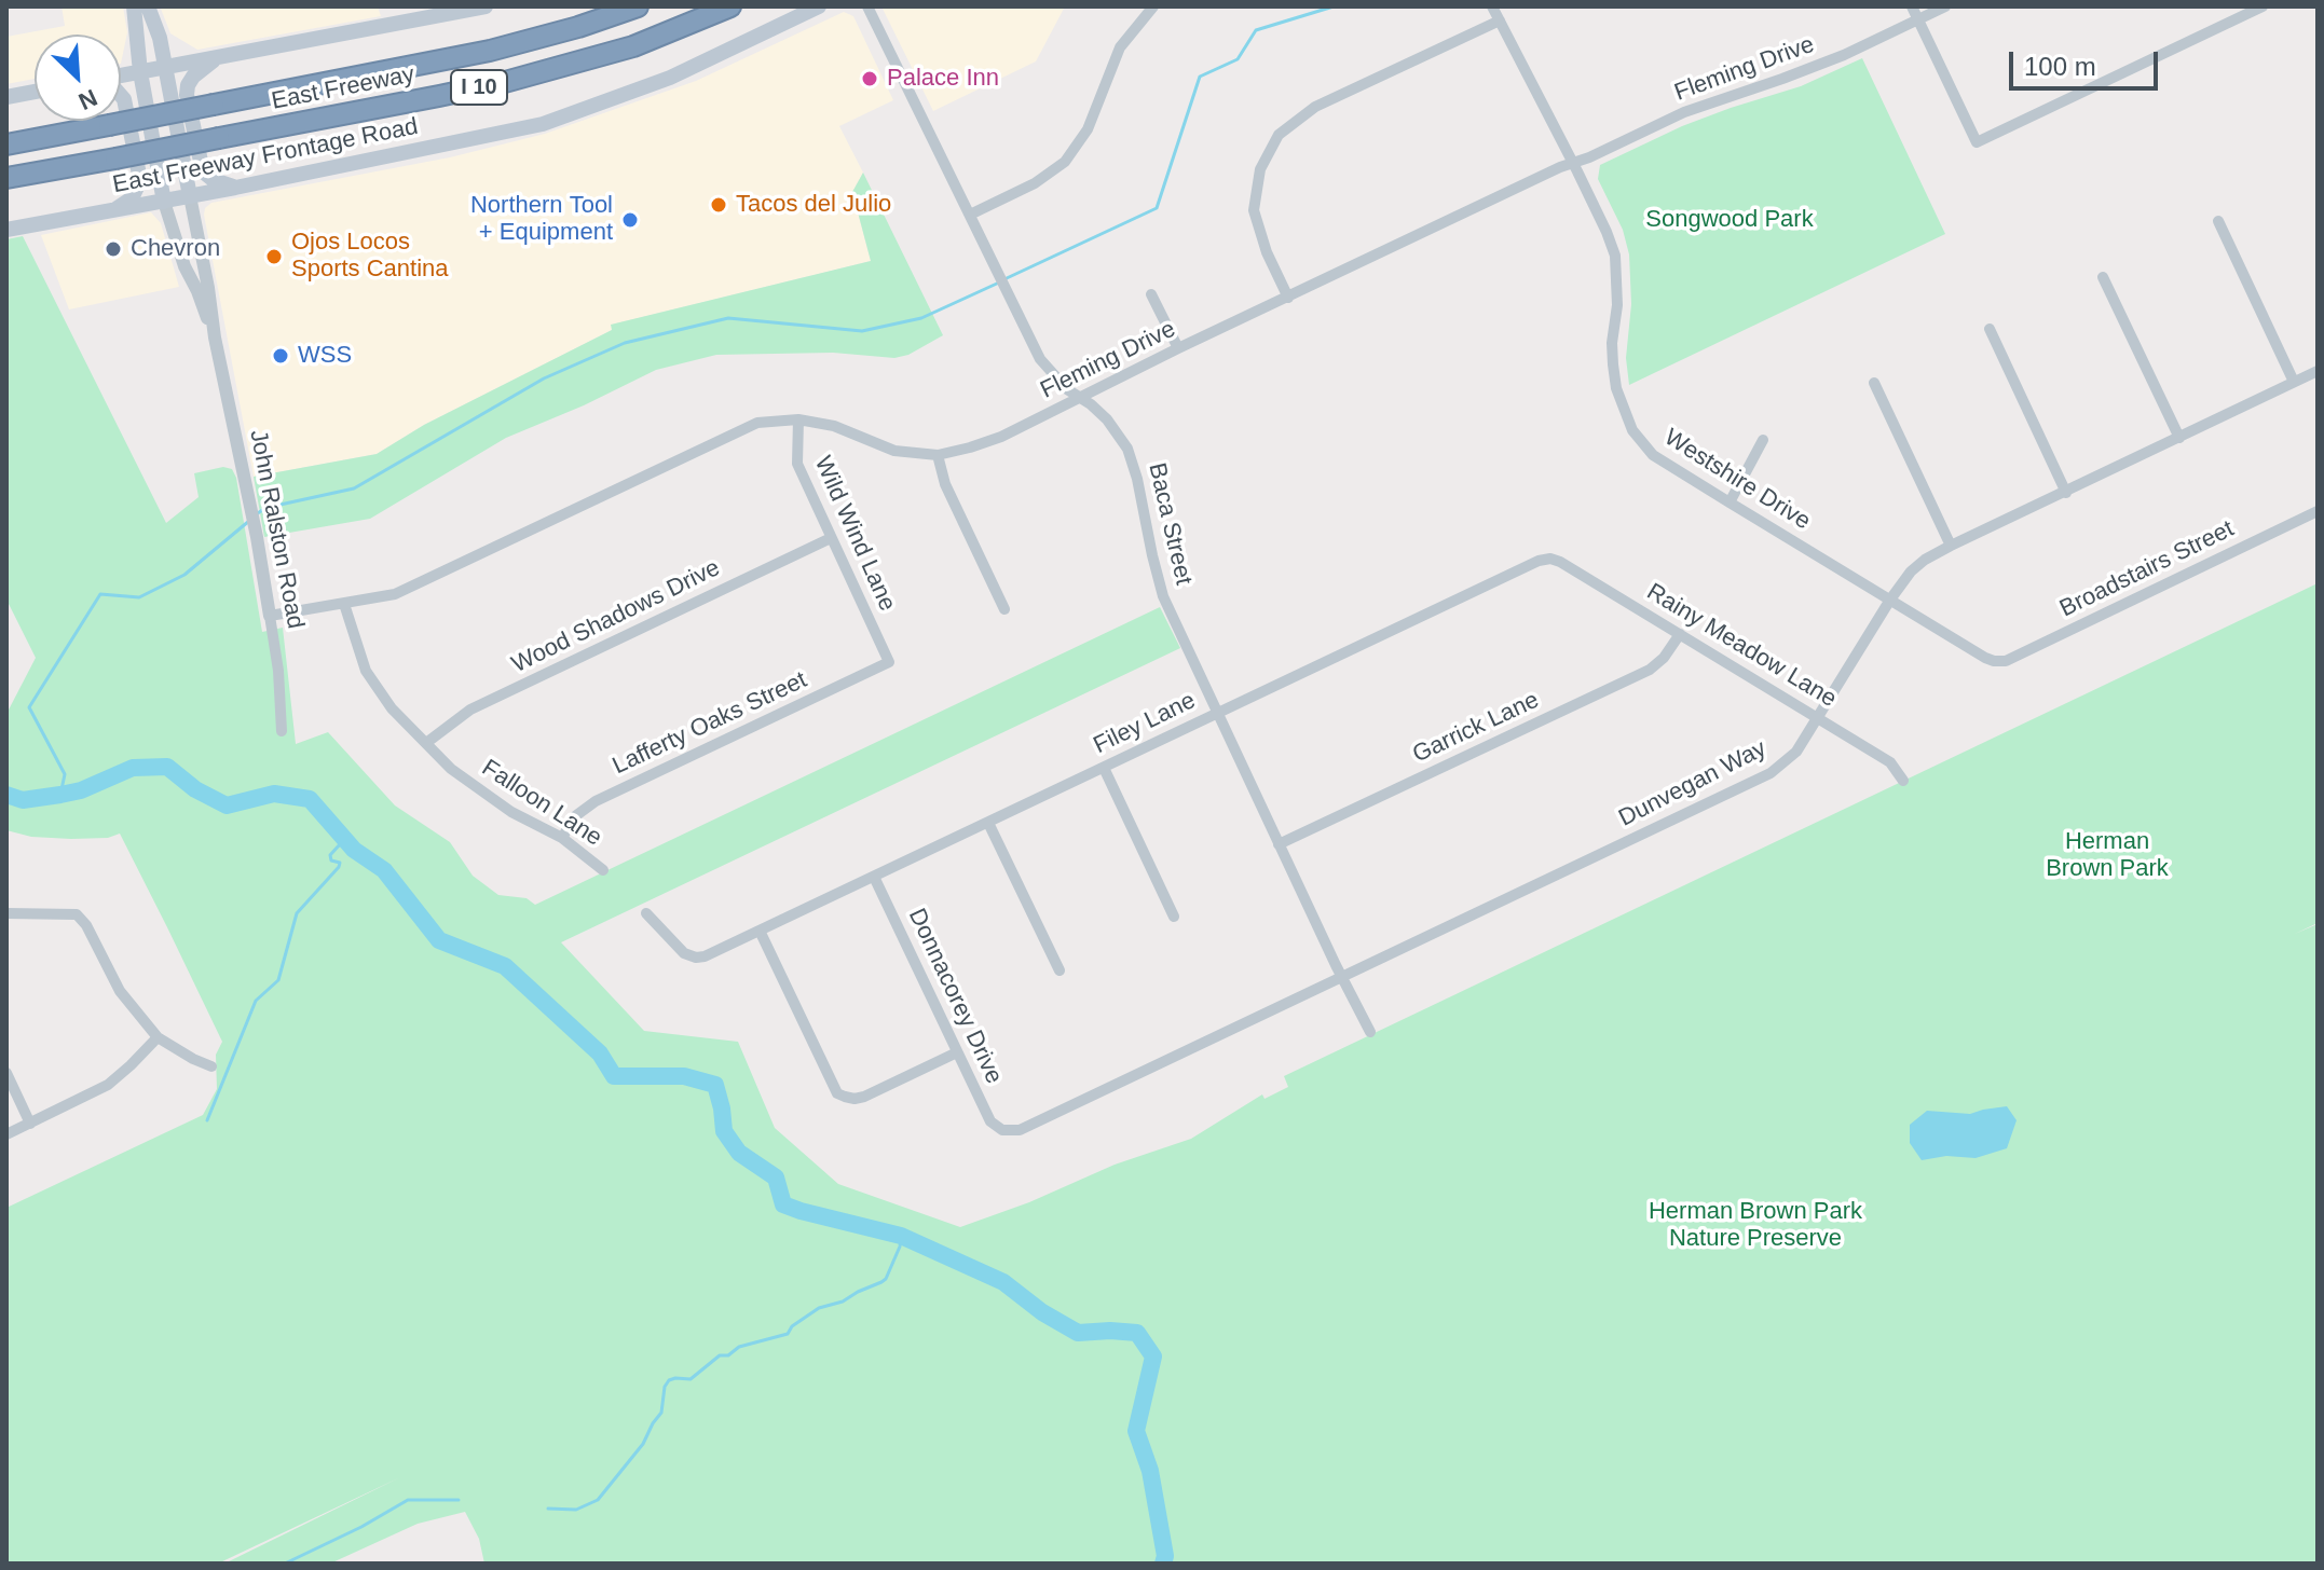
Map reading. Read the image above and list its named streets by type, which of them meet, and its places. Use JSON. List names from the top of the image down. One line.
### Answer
{"streets":{"highway":["I 10","East Freeway"],"main road":["East Freeway Frontage Road","John Ralston Road"],"street":["Fleming Drive","Westshire Drive","Baca Street","Wild Wind Lane","Broadstairs Street","Wood Shadows Drive","Rainy Meadow Lane","Lafferty Oaks Street","Filey Lane","Garrick Lane","Dunvegan Way","Falloon Lane","Donnacorey Drive"]},"crossings":[["Fleming Drive","Westshire Drive"],["Fleming Drive","Baca Street"],["Fleming Drive","John Ralston Road"],["Fleming Drive","Wild Wind Lane"],["Fleming Drive","Falloon Lane"],["East Freeway Frontage Road","John Ralston Road"],["Westshire Drive","Broadstairs Street"],["Westshire Drive","Dunvegan Way"],["Baca Street","Filey Lane"],["Baca Street","Garrick Lane"],["Baca Street","Dunvegan Way"],["Wild Wind Lane","Wood Shadows Drive"],["Wild Wind Lane","Lafferty Oaks Street"],["Wood Shadows Drive","Falloon Lane"],["Rainy Meadow Lane","Filey Lane"],["Rainy Meadow Lane","Garrick Lane"],["Rainy Meadow Lane","Dunvegan Way"],["Lafferty Oaks Street","Falloon Lane"],["Filey Lane","Donnacorey Drive"],["Dunvegan Way","Donnacorey Drive"]],"parks":["Songwood Park","Herman Brown Park","Herman Brown Park Nature Preserve"],"places":["Palace Inn","Tacos del Julio","Northern Tool + Equipment","Chevron","Ojos Locos Sports Cantina","WSS"],"scale_bar":"100 m","north":"bottom right"}
